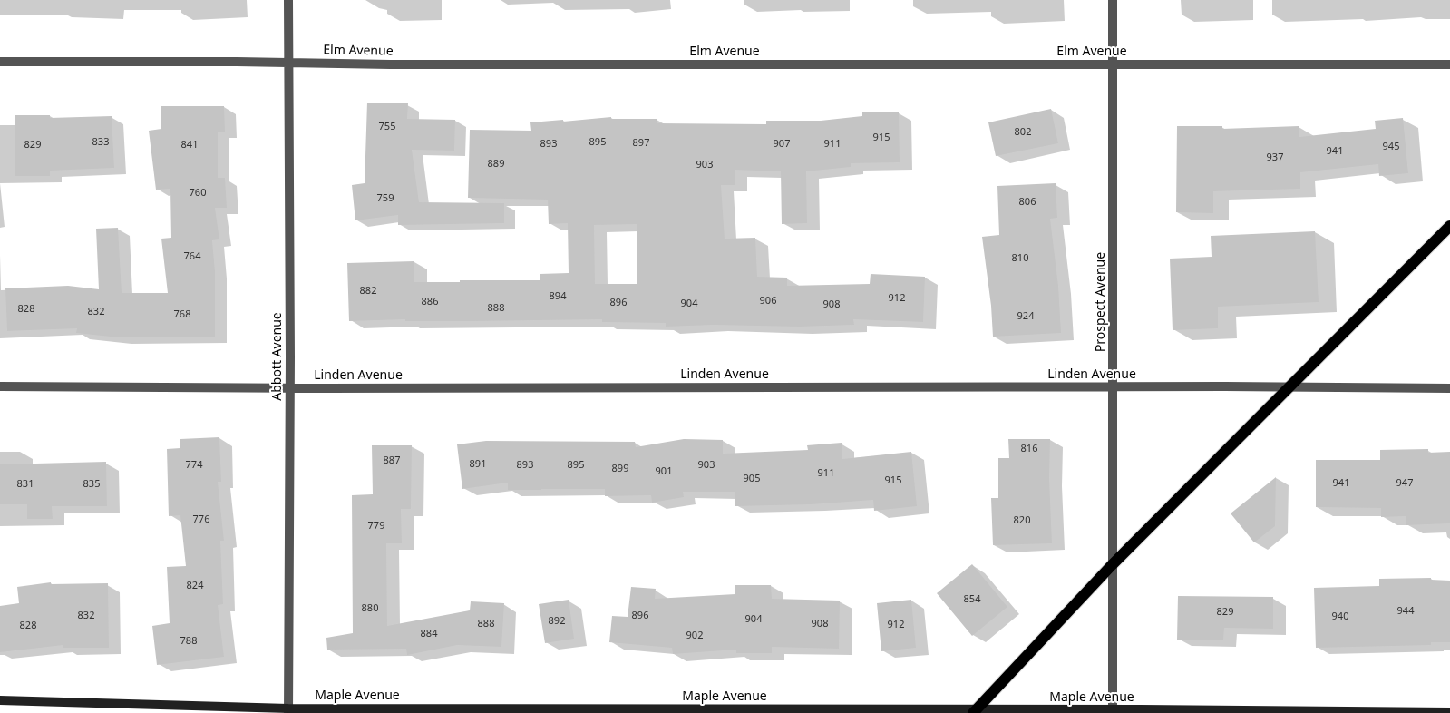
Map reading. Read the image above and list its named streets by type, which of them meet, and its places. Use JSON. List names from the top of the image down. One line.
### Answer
{"streets":{"street":["Elm Avenue","Prospect Avenue","Abbott Avenue","Linden Avenue","Maple Avenue"]},"crossings":[["Elm Avenue","Prospect Avenue"],["Elm Avenue","Abbott Avenue"],["Prospect Avenue","Linden Avenue"],["Prospect Avenue","Maple Avenue"],["Abbott Avenue","Linden Avenue"],["Abbott Avenue","Maple Avenue"]],"house_numbers":["755","802","915","833","895","897","893","907","911","829","841","945","941","937","889","903","760","759","806","764","810","882","894","912","906","886","896","904","908","888","828","832","768","924","816","887","891","774","893","895","903","899","901","911","905","915","941","947","831","835","776","820","779","824","854","880","944","829","832","896","940","904","892","888","908","912","828","884","902","788"]}
